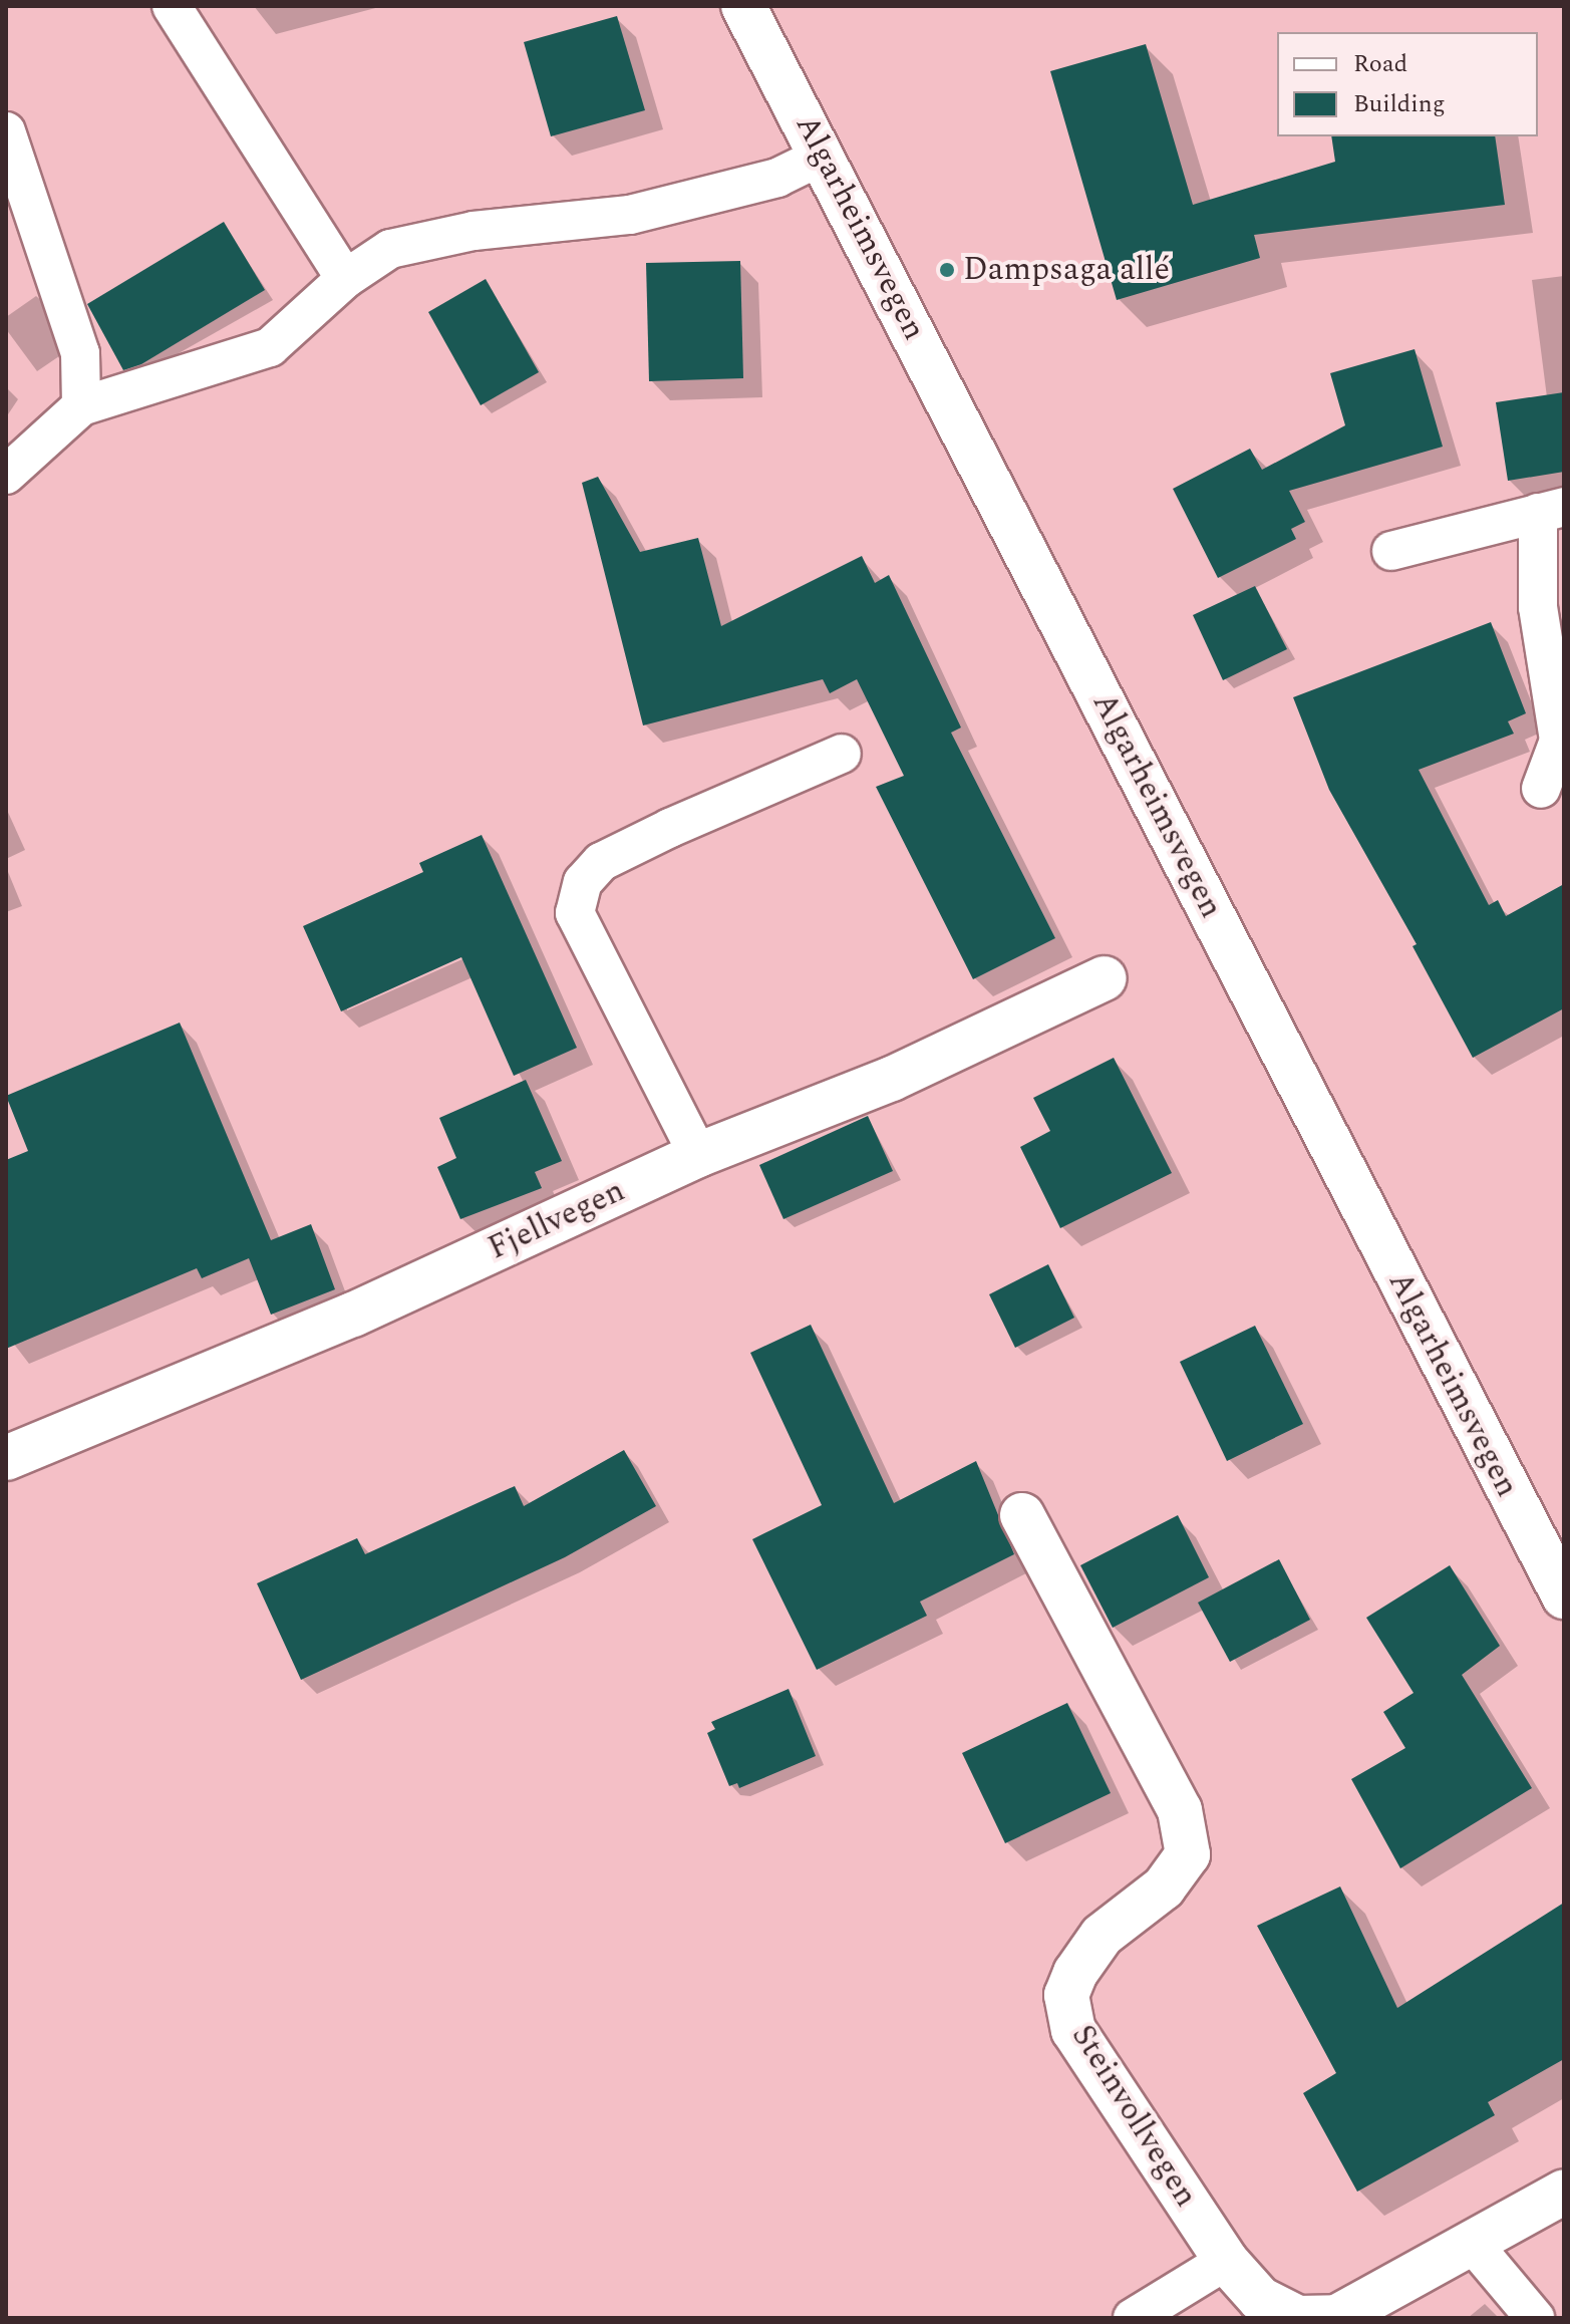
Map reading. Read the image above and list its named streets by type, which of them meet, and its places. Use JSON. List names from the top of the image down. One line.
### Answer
{"streets":{"street":["Algarheimsvegen","Fjellvegen","Steinvollvegen"]},"places":["Dampsaga allé"],"legend":["Road","Building"]}
